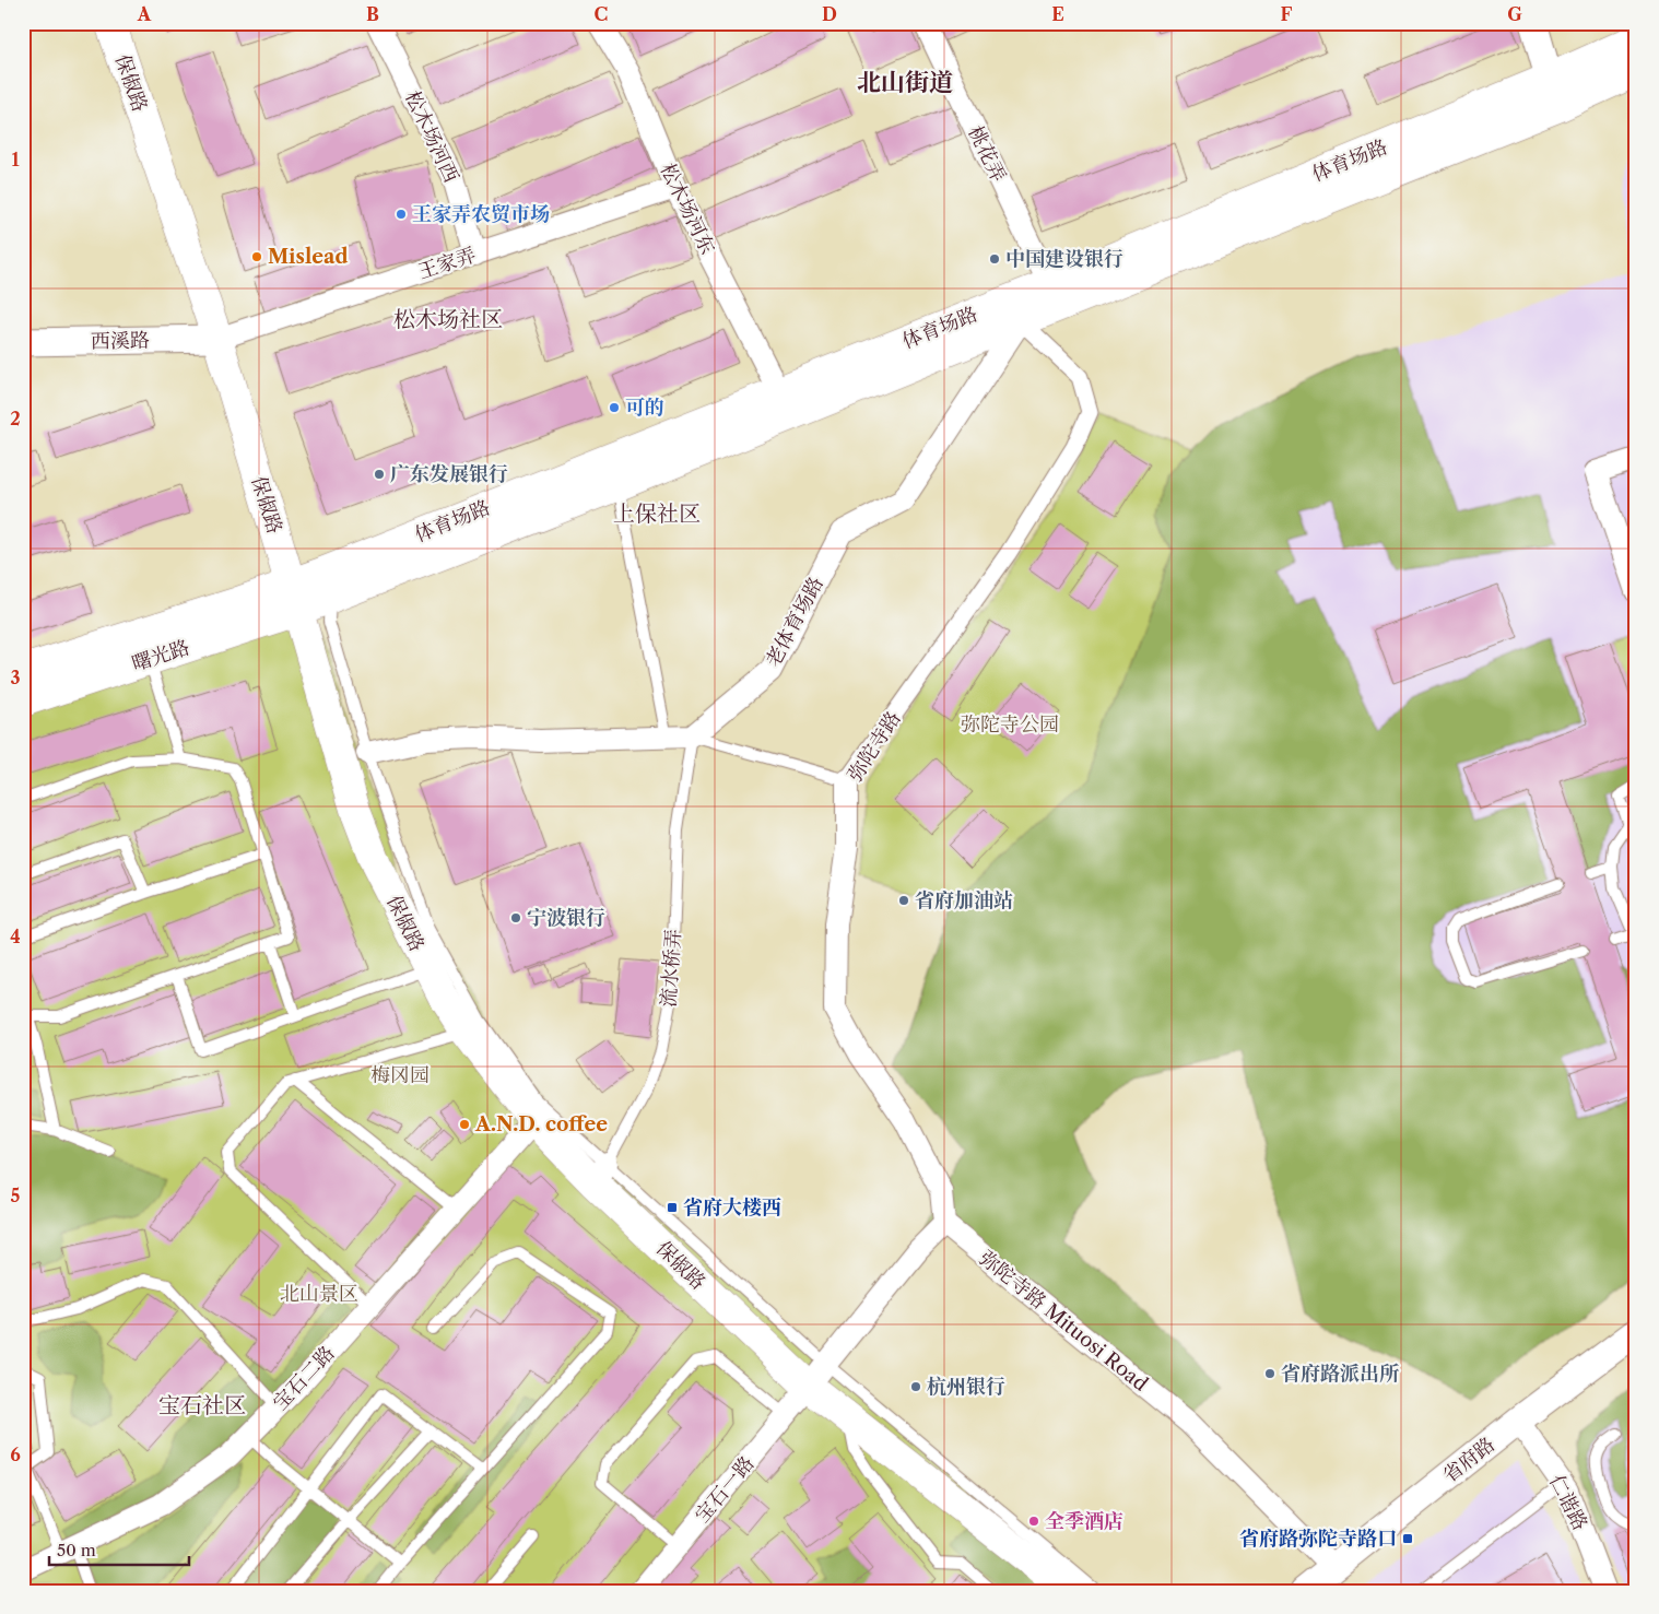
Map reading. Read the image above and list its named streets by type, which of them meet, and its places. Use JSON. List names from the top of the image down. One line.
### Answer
{"streets":{"main road":["保俶路","体育场路","曙光路"],"street":["松木场河西","桃花弄","松木场河东","王家弄","西溪路","老体育场路","弥陀寺路","弥陀寺路 Mituosi Road","宝石二路","省府路","宝石一路","仁谐路"],"lane":["流水桥弄"]},"crossings":[["保俶路","体育场路"],["保俶路","王家弄"],["保俶路","西溪路"],["保俶路","曙光路"],["保俶路","流水桥弄"],["保俶路","宝石二路"],["保俶路","宝石一路"],["松木场河西","王家弄"],["桃花弄","体育场路"],["体育场路","松木场河东"],["体育场路","老体育场路"],["体育场路","曙光路"],["体育场路","弥陀寺路"],["松木场河东","王家弄"],["王家弄","西溪路"],["老体育场路","弥陀寺路"],["老体育场路","流水桥弄"],["弥陀寺路","弥陀寺路 Mituosi Road"],["弥陀寺路 Mituosi Road","省府路"],["省府路","仁谐路"]],"districts":["北山街道","松木场社区","上保社区","宝石社区"],"parks":["弥陀寺公园","梅冈园","北山景区"],"places":{"other":["王家弄农贸市场","Mislead","中国建设银行","可的","广东发展银行","省府加油站","宁波银行","A.N.D. coffee","省府路派出所","杭州银行","全季酒店"],"transit":["省府大楼西","省府路弥陀寺路口"]},"scale_bar":"50 m","grid":{"columns":["A","B","C","D","E","F","G"],"rows":["1","2","3","4","5","6"]}}
